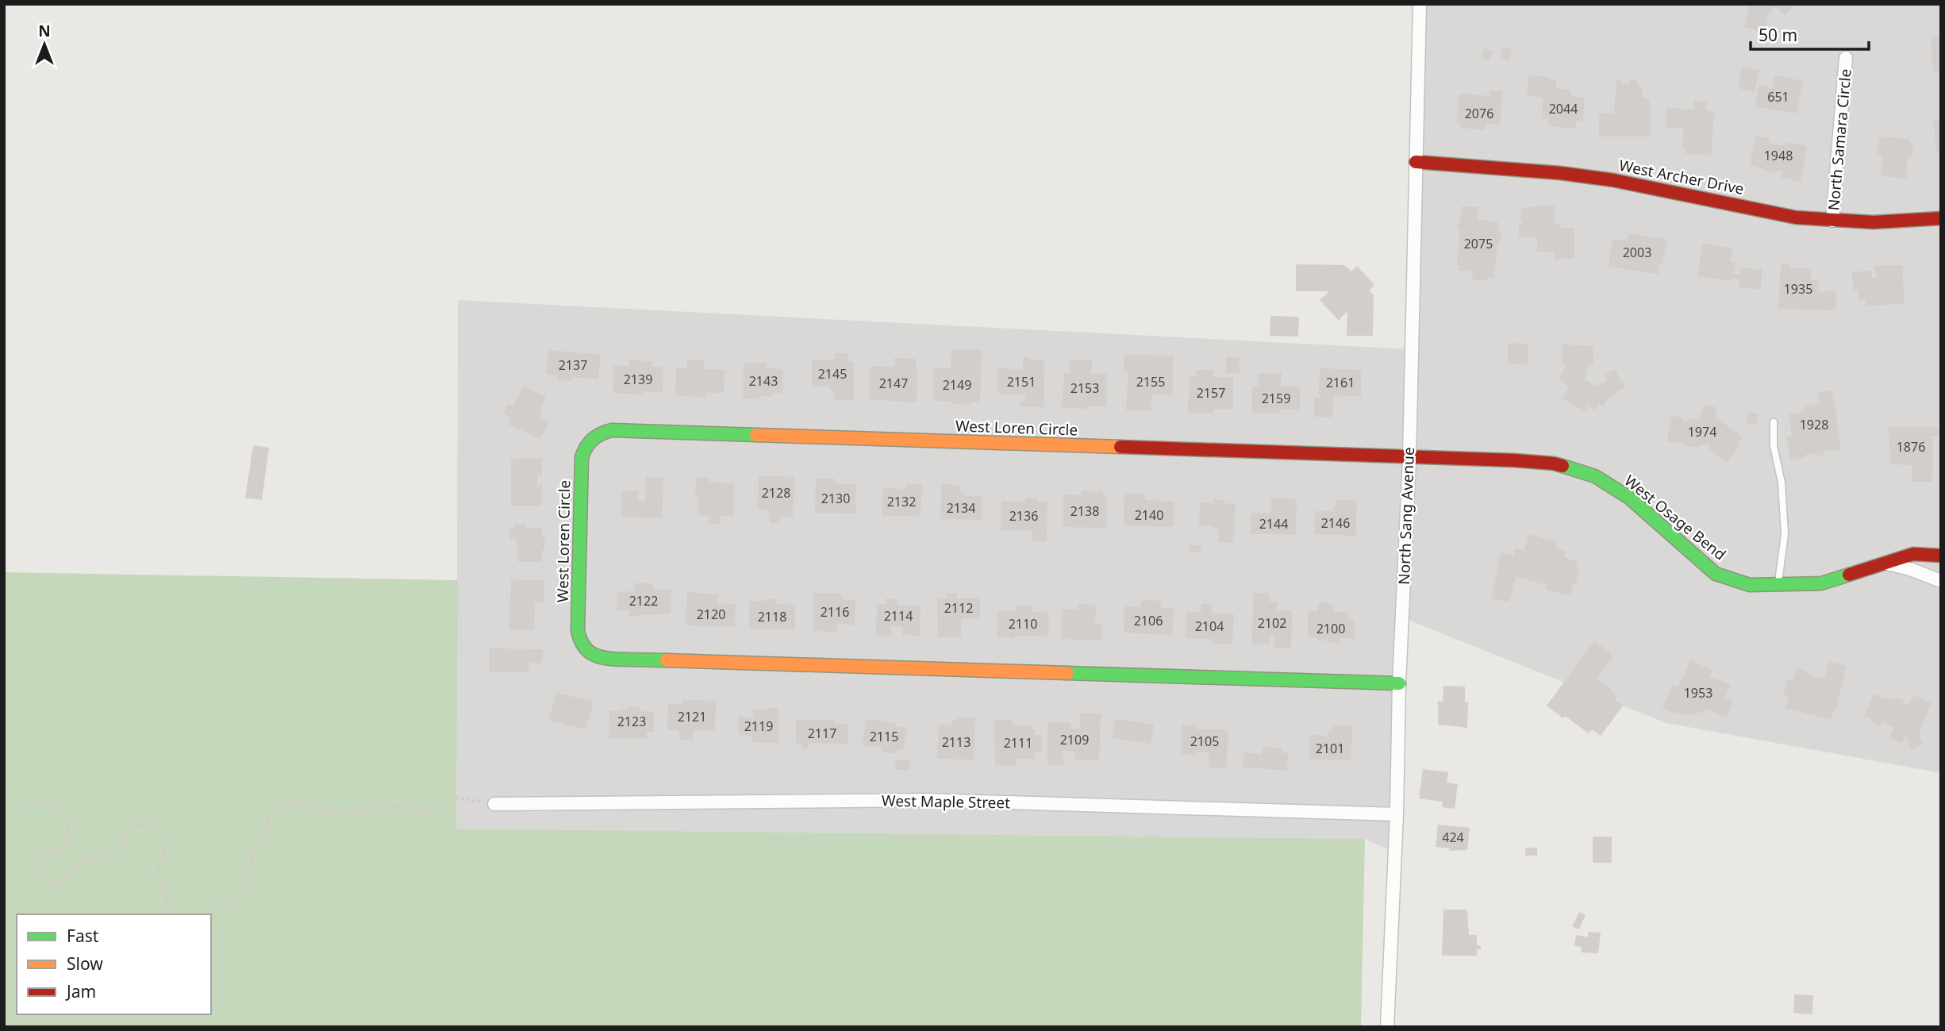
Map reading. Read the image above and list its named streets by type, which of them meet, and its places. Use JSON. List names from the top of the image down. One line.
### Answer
{"streets":{"street":["North Samara Circle","West Archer Drive","West Loren Circle","North Sang Avenue","West Osage Bend","West Maple Street"]},"crossings":[["North Samara Circle","West Archer Drive"],["West Archer Drive","North Sang Avenue"],["West Loren Circle","North Sang Avenue"],["West Loren Circle","West Osage Bend"],["North Sang Avenue","West Osage Bend"],["North Sang Avenue","West Maple Street"]],"house_numbers":["651","2044","2076","1948","2075","2003","1935","2137","2145","2139","2143","2151","2155","2161","2147","2149","2153","2157","2159","1928","1974","1876","2128","2130","2132","2134","2138","2140","2136","2146","2144","2122","2112","2116","2120","2114","2118","2106","2102","2110","2104","2100","1953","2121","2123","2119","2117","2115","2109","2105","2113","2111","2101","424"],"legend":["Fast","Slow","Jam"],"scale_bar":"50 m","north":"top"}
